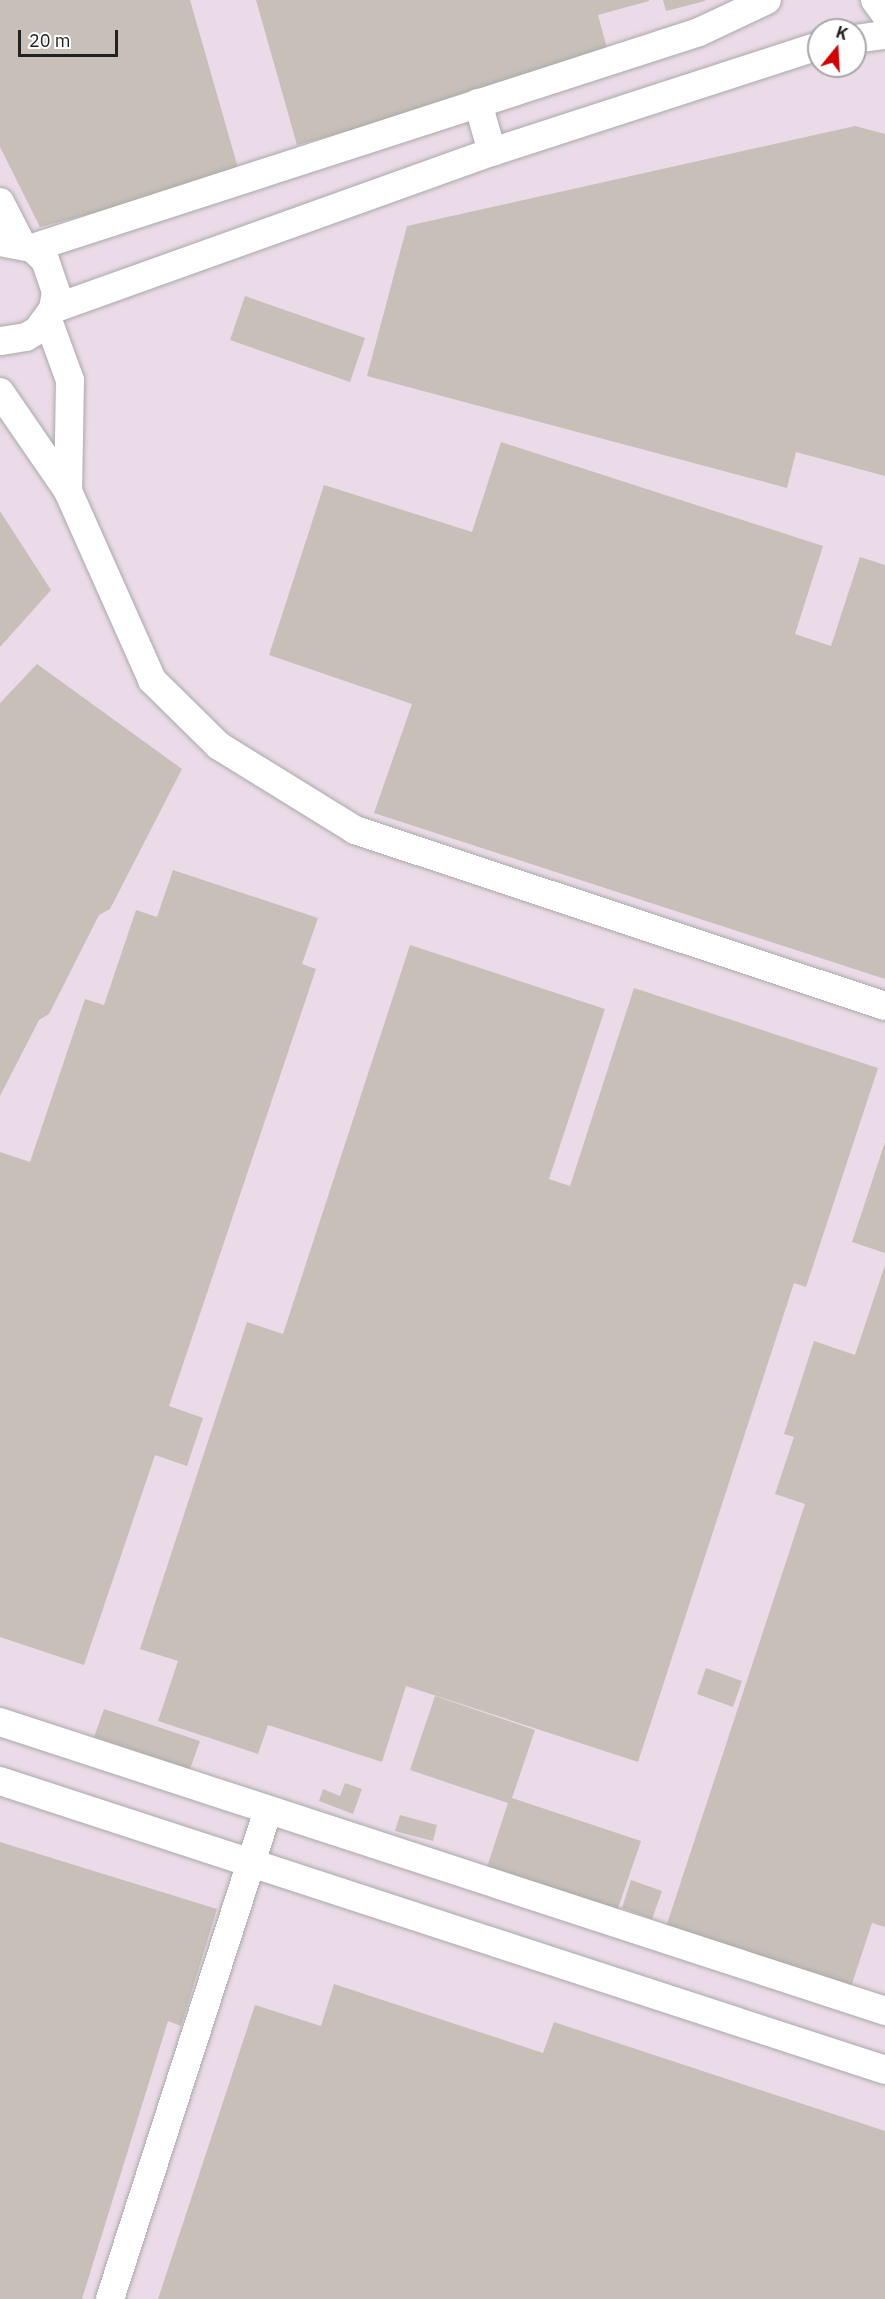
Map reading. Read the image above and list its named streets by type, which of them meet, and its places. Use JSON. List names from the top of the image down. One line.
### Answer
{"scale_bar":"20 m","north":"top"}
